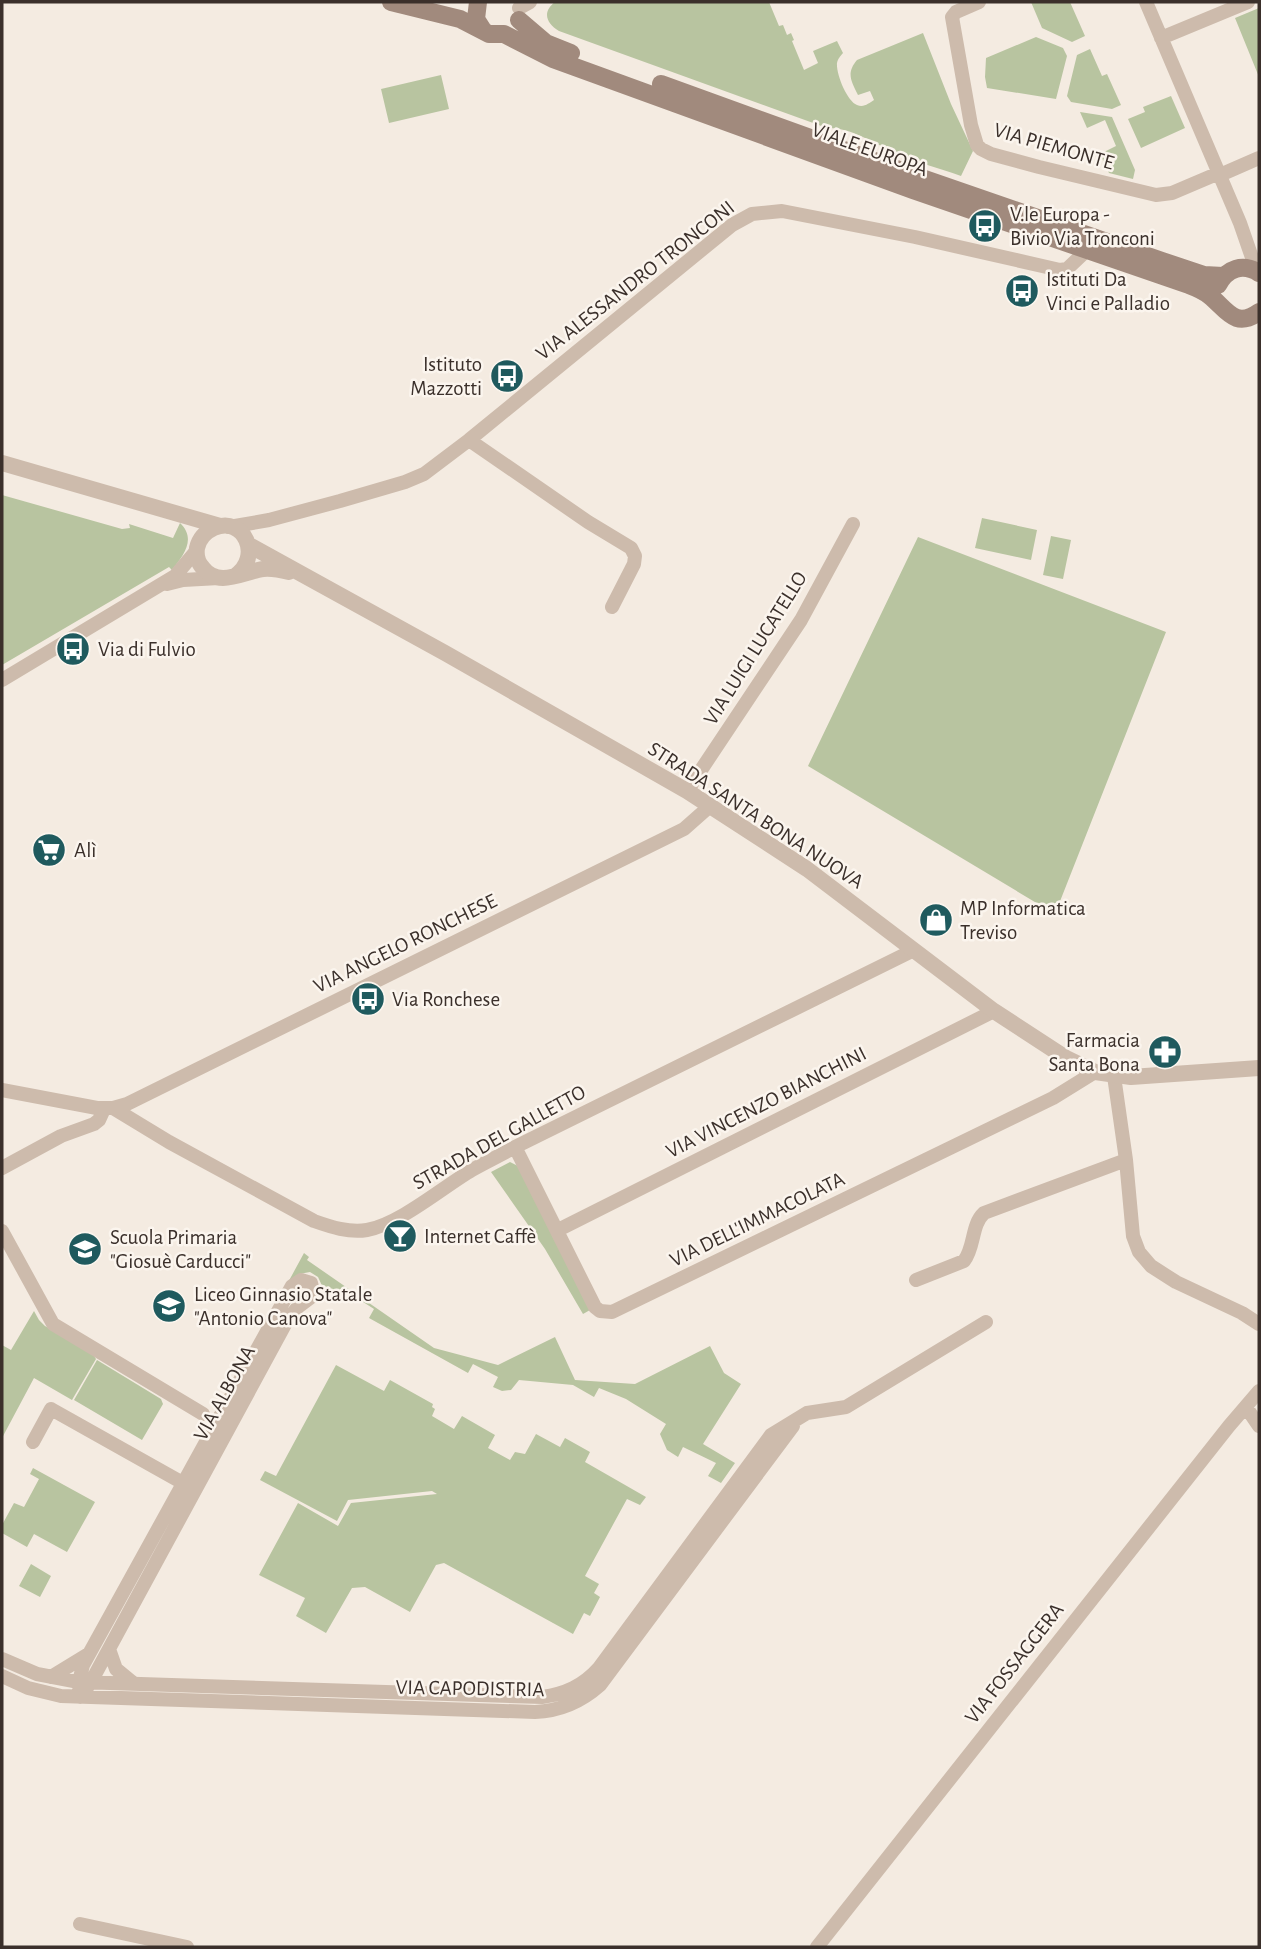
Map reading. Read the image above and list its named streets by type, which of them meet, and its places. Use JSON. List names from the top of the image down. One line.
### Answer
{"streets":{"main road":["VIALE EUROPA"],"street":["VIA PIEMONTE","VIA ALESSANDRO TRONCONI","VIA LUIGI LUCATELLO","STRADA SANTA BONA NUOVA","VIA ANGELO RONCHESE","VIA VINCENZO BIANCHINI","STRADA DEL GALLETTO","VIA DELL'IMMACOLATA","VIA ALBONA","VIA FOSSAGGERA","VIA CAPODISTRIA"]},"crossings":[["VIALE EUROPA","VIA ALESSANDRO TRONCONI"],["VIA LUIGI LUCATELLO","STRADA SANTA BONA NUOVA"],["STRADA SANTA BONA NUOVA","VIA ANGELO RONCHESE"],["STRADA SANTA BONA NUOVA","VIA VINCENZO BIANCHINI"],["STRADA SANTA BONA NUOVA","STRADA DEL GALLETTO"],["STRADA SANTA BONA NUOVA","VIA DELL'IMMACOLATA"],["VIA ANGELO RONCHESE","STRADA DEL GALLETTO"],["VIA VINCENZO BIANCHINI","VIA DELL'IMMACOLATA"],["STRADA DEL GALLETTO","VIA DELL'IMMACOLATA"],["VIA ALBONA","VIA CAPODISTRIA"]],"places":{"bus stop":["V.le Europa - Bivio Via Tronconi","Istituti Da Vinci e Palladio","Istituto Mazzotti","Via di Fulvio","Via Ronchese"],"supermarket":["Alì"],"shop":["MP Informatica Treviso"],"pharmacy":["Farmacia Santa Bona"],"bar":["Internet Caffè"],"school or university":["Scuola Primaria \"Giosuè Carducci\"","Liceo Ginnasio Statale \"Antonio Canova\""]}}
